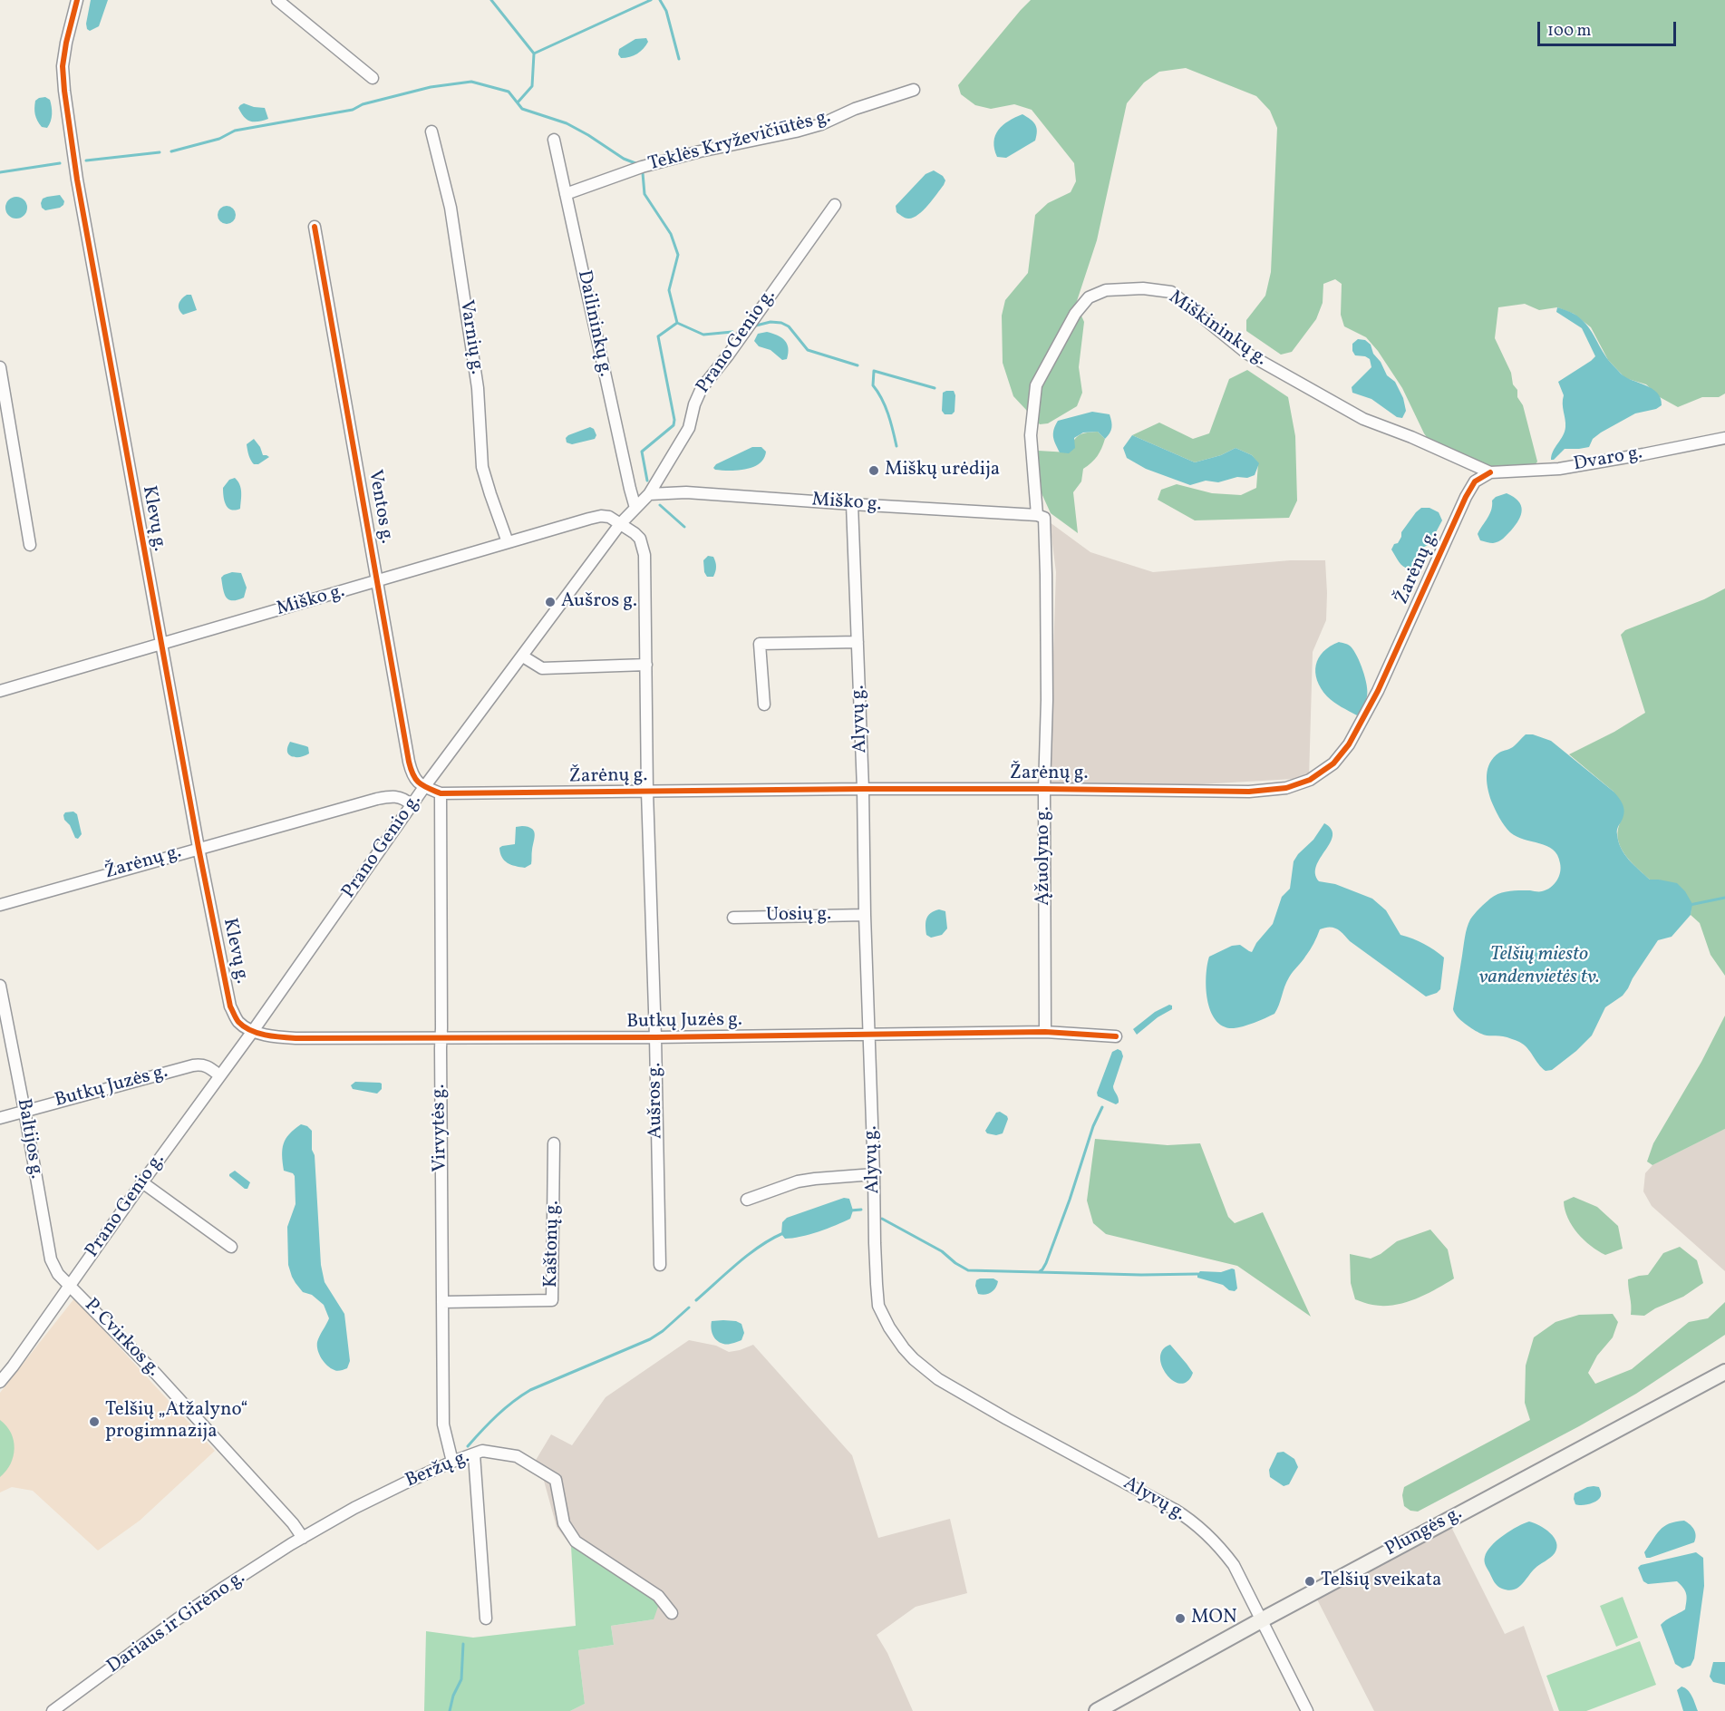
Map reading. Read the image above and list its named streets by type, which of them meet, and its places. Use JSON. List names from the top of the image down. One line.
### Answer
{"streets":{"main road":["Plungės g."],"street":["Teklės Kryževičiūtės g.","Dailininkų g.","Miškininkų g.","Varnių g.","Prano Genio g.","Dvaro g.","Miško g.","Ventos g.","Klevų g.","Žarėnų g.","Alyvų g.","Ąžuolyno g.","Uosių g.","Butkų Juzės g.","Aušros g.","Virvytės g.","Baltijos g.","Kaštonų g.","P. Cvirkos g.","Beržų g.","Dariaus ir Girėno g."]},"crossings":[["Teklės Kryževičiūtės g.","Dailininkų g."],["Dailininkų g.","Prano Genio g."],["Miškininkų g.","Dvaro g."],["Miškininkų g.","Miško g."],["Miškininkų g.","Žarėnų g."],["Miškininkų g.","Ąžuolyno g."],["Varnių g.","Miško g."],["Prano Genio g.","Miško g."],["Prano Genio g.","Ventos g."],["Prano Genio g.","Klevų g."],["Prano Genio g.","Žarėnų g."],["Prano Genio g.","Butkų Juzės g."],["Prano Genio g.","Aušros g."],["Prano Genio g.","Baltijos g."],["Prano Genio g.","P. Cvirkos g."],["Dvaro g.","Žarėnų g."],["Miško g.","Ventos g."],["Miško g.","Klevų g."],["Miško g.","Alyvų g."],["Miško g.","Ąžuolyno g."],["Miško g.","Aušros g."],["Ventos g.","Žarėnų g."],["Klevų g.","Žarėnų g."],["Klevų g.","Butkų Juzės g."],["Žarėnų g.","Alyvų g."],["Žarėnų g.","Ąžuolyno g."],["Žarėnų g.","Aušros g."],["Žarėnų g.","Virvytės g."],["Alyvų g.","Uosių g."],["Alyvų g.","Butkų Juzės g."],["Alyvų g.","Plungės g."],["Ąžuolyno g.","Butkų Juzės g."],["Butkų Juzės g.","Aušros g."],["Butkų Juzės g.","Virvytės g."],["Butkų Juzės g.","Baltijos g."],["Virvytės g.","Kaštonų g."],["Virvytės g.","Beržų g."],["Baltijos g.","P. Cvirkos g."],["P. Cvirkos g.","Beržų g."],["P. Cvirkos g.","Dariaus ir Girėno g."],["Beržų g.","Dariaus ir Girėno g."]],"water":["Telšių miesto vandenvietės tv."],"places":["Miškų urėdija","Aušros g.","Telšių „Atžalyno“ progimnazija","Telšių sveikata","MON"],"scale_bar":"100 m"}
